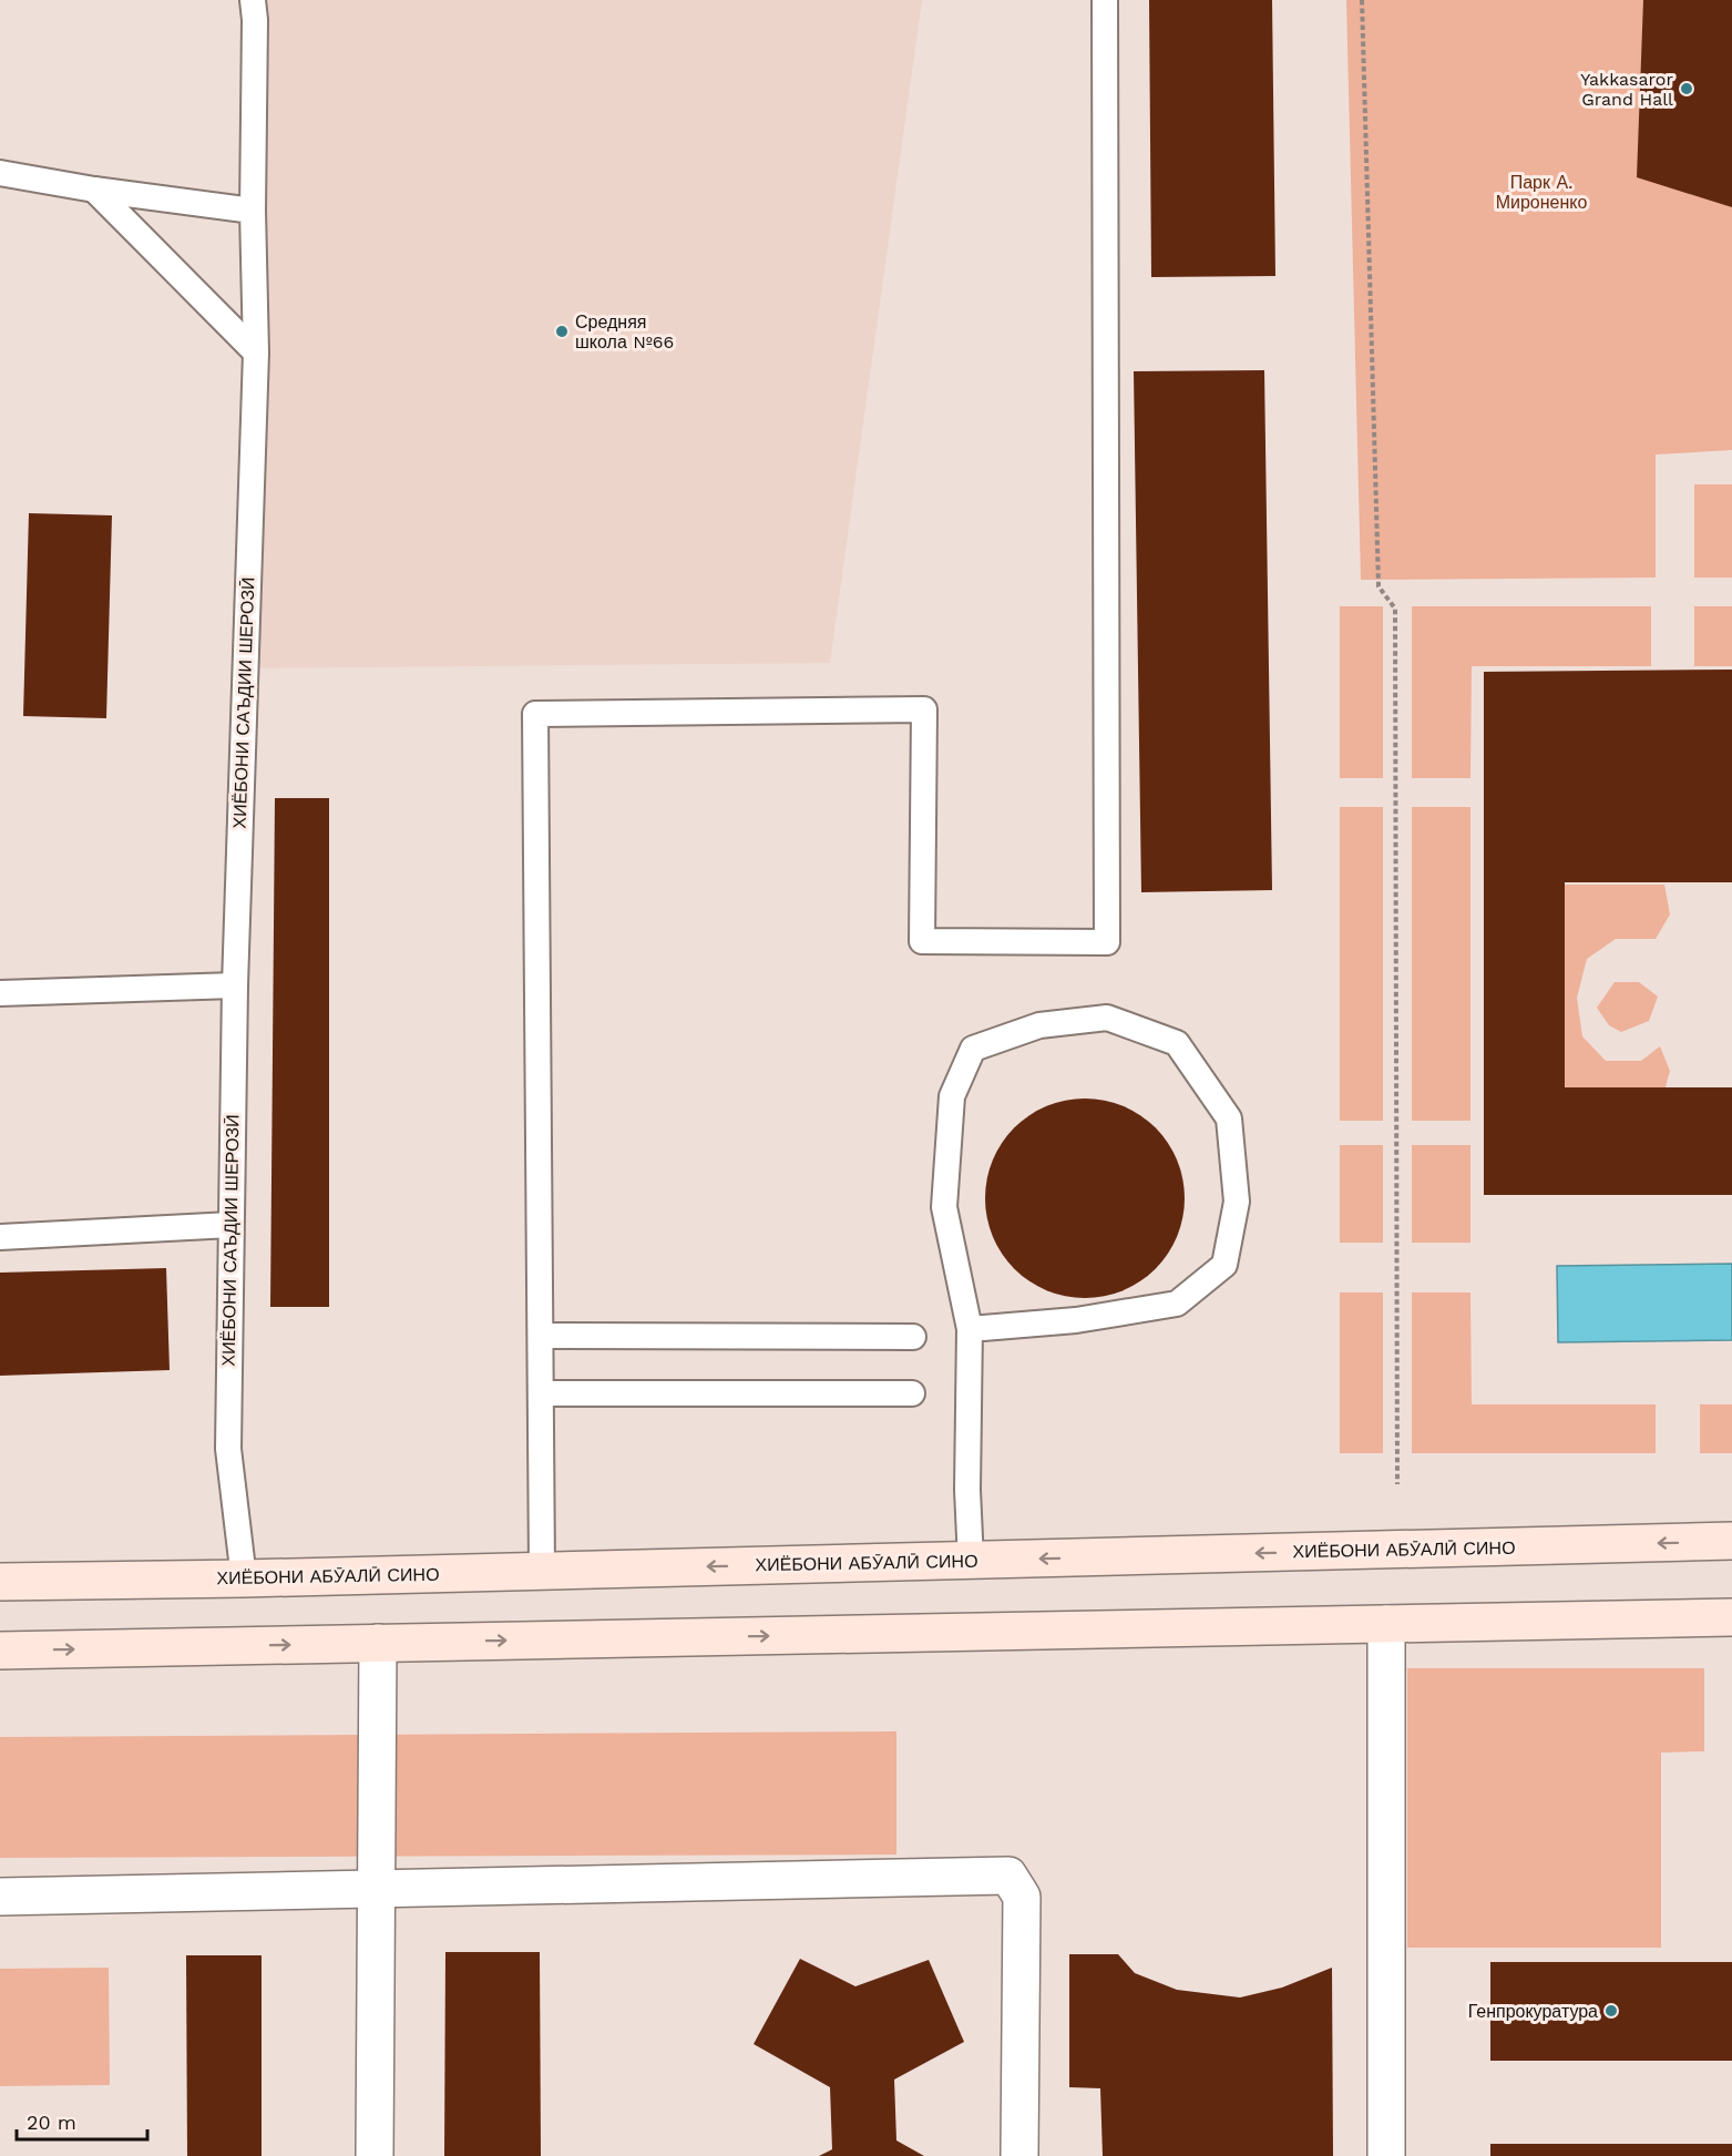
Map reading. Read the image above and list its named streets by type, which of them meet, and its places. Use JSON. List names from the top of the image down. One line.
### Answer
{"streets":{"main road":["ХИЁБОНИ АБӮАЛӢ СИНО"],"lane":["ХИЁБОНИ САЪДИИ ШЕРОЗӢ"]},"crossings":[["ХИЁБОНИ САЪДИИ ШЕРОЗӢ","ХИЁБОНИ АБӮАЛӢ СИНО"]],"parks":["Парк А. Мироненко"],"places":["Yakkasaror Grand Hall","Средняя школа №66","Генпрокуратура"],"scale_bar":"20 m"}
